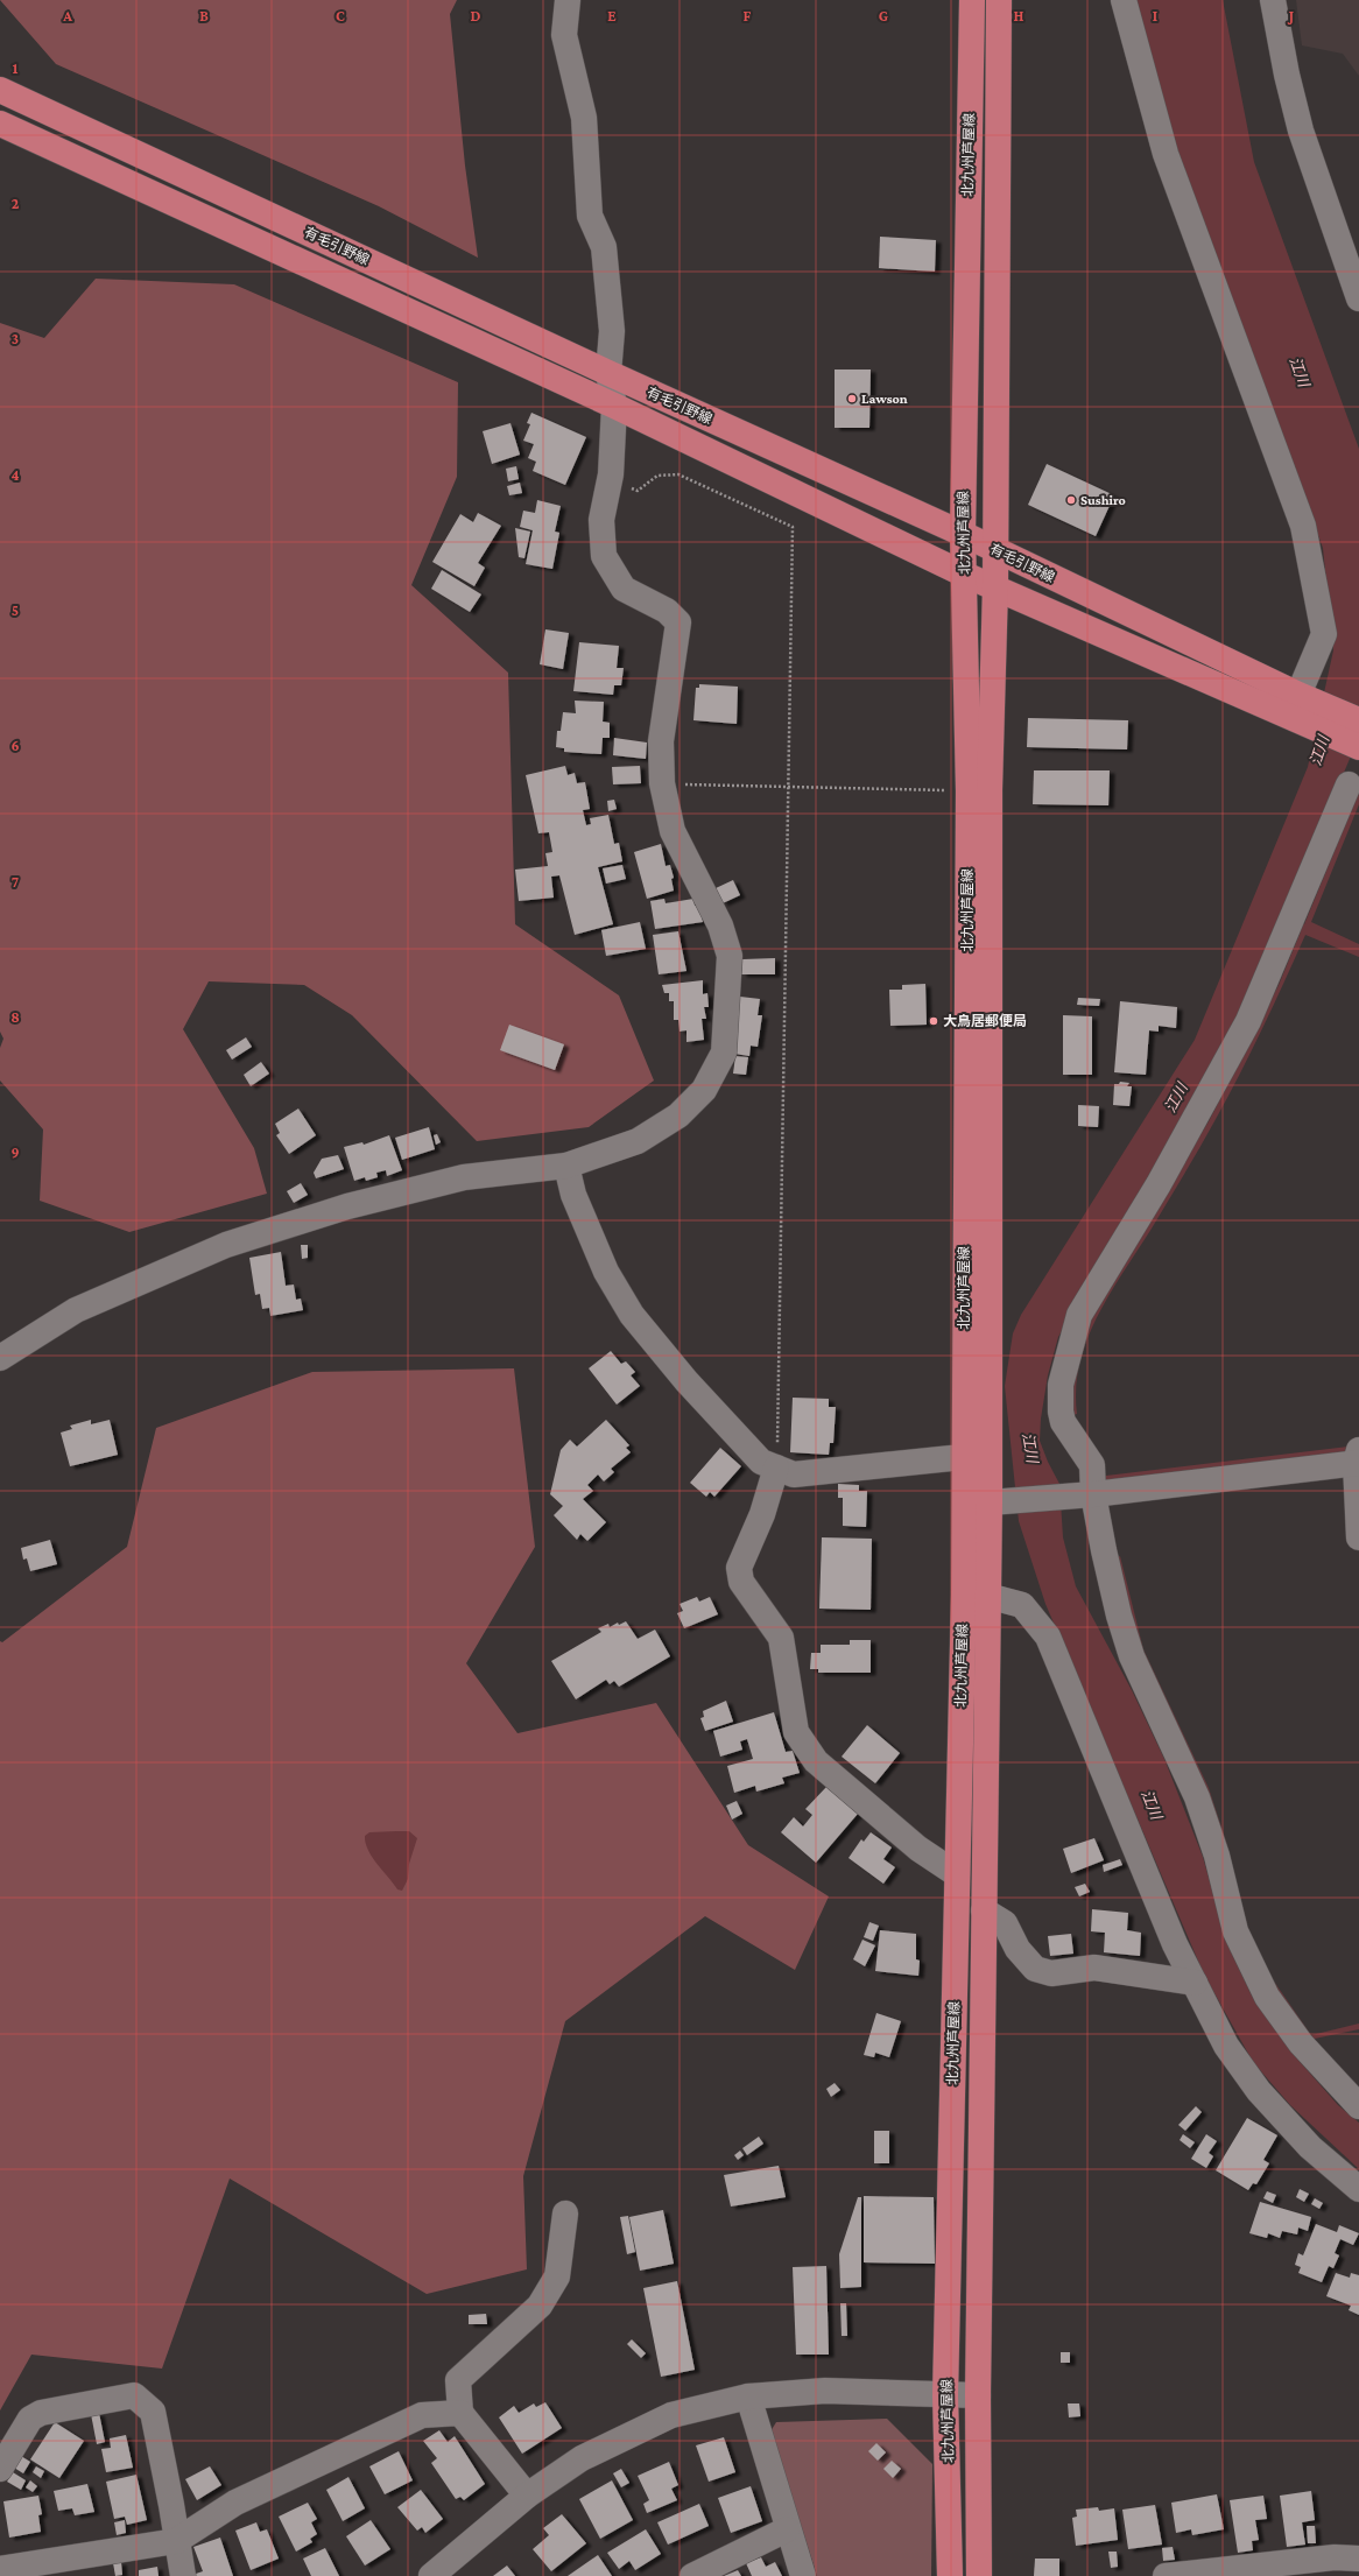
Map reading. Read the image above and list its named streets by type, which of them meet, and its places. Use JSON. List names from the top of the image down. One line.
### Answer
{"streets":{"main road":["北九州芦屋線","有毛引野線"]},"crossings":[["北九州芦屋線","有毛引野線"]],"water":["江川"],"places":["Lawson","Sushiro","大鳥居郵便局"],"grid":{"columns":["A","B","C","D","E","F","G","H","I","J"],"rows":["1","2","3","4","5","6","7","8","9"]}}
